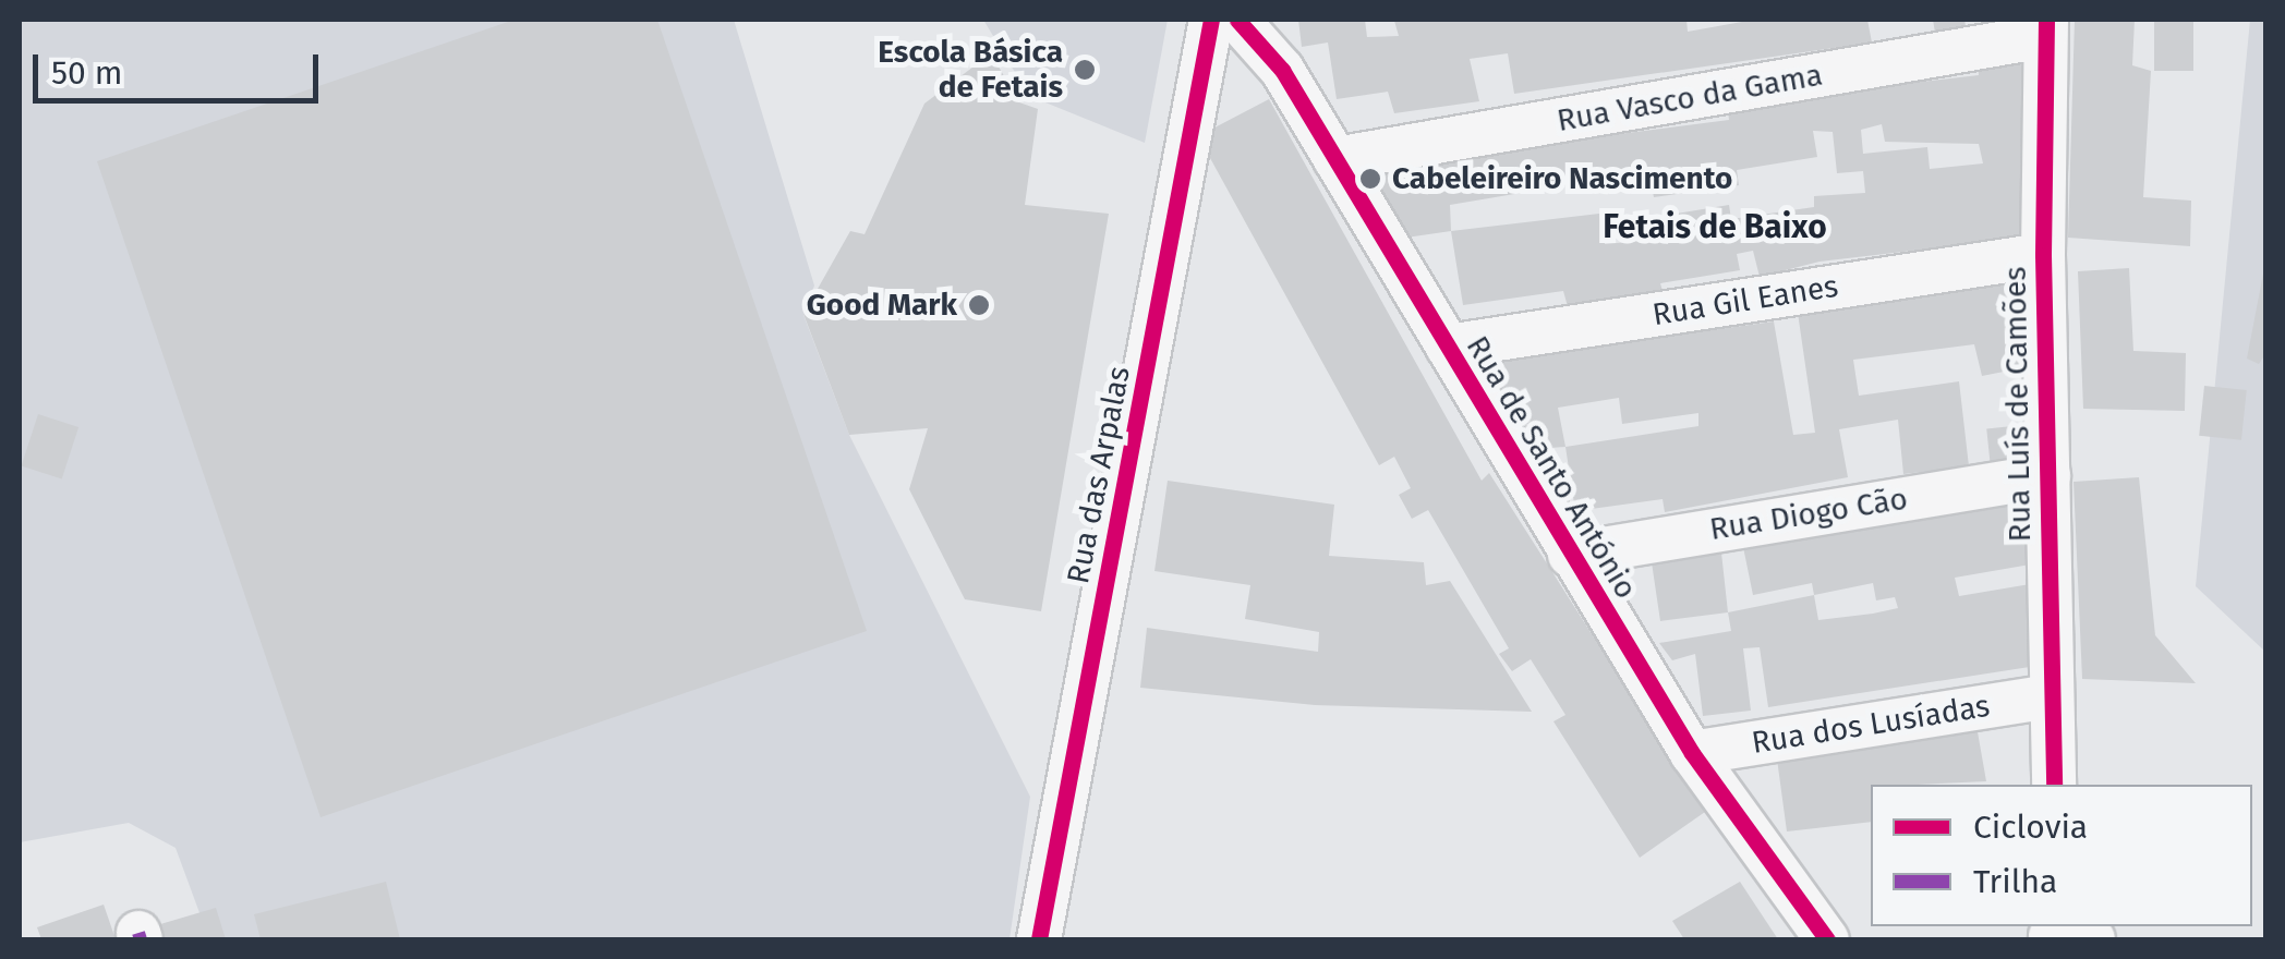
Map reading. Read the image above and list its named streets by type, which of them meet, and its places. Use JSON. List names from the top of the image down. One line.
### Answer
{"streets":{"street":["Rua Vasco da Gama","Rua Gil Eanes","Rua Luís de Camões","Rua de Santo António","Rua das Arpalas","Rua Diogo Cão","Rua dos Lusíadas"]},"crossings":[["Rua Vasco da Gama","Rua Luís de Camões"],["Rua Vasco da Gama","Rua de Santo António"],["Rua Gil Eanes","Rua Luís de Camões"],["Rua Gil Eanes","Rua de Santo António"],["Rua Luís de Camões","Rua Diogo Cão"],["Rua Luís de Camões","Rua dos Lusíadas"],["Rua de Santo António","Rua Diogo Cão"],["Rua de Santo António","Rua dos Lusíadas"]],"districts":["Fetais de Baixo"],"places":["Escola Básica de Fetais","Cabeleireiro Nascimento","Good Mark"],"legend":["Ciclovia","Trilha"],"scale_bar":"50 m"}
